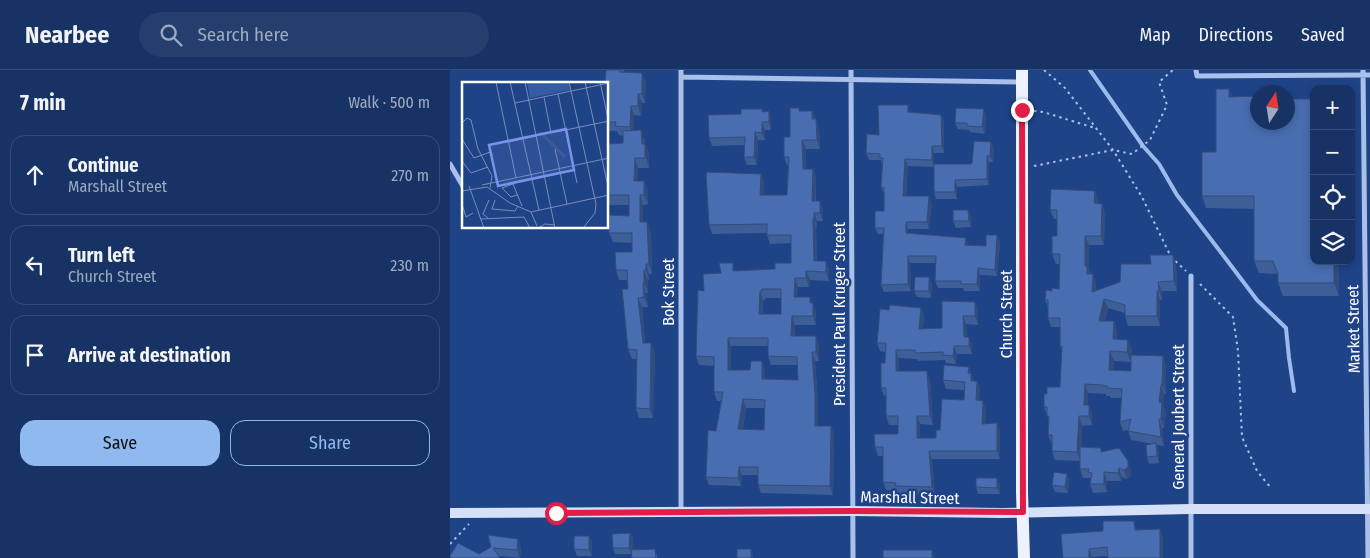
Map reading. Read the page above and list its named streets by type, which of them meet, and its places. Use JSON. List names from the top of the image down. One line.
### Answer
{"streets":{"main road":["Church Street"],"street":["Bok Street","President Paul Kruger Street","Market Street","General Joubert Street","Marshall Street"]},"crossings":[["Bok Street","Marshall Street"],["President Paul Kruger Street","Marshall Street"],["Church Street","Marshall Street"],["Market Street","Marshall Street"],["General Joubert Street","Marshall Street"]],"north":"top","page":{"header":"Nearbee","search":"Search here","nav":["Map","Directions","Saved"],"heading":["7 min","Walk · 500 m"],"map_buttons":["+","−"],"list":[["Continue","Marshall Street","270 m"],["Turn left","Church Street","230 m"],"Arrive at destination"],"buttons":["Save","Share"]}}
